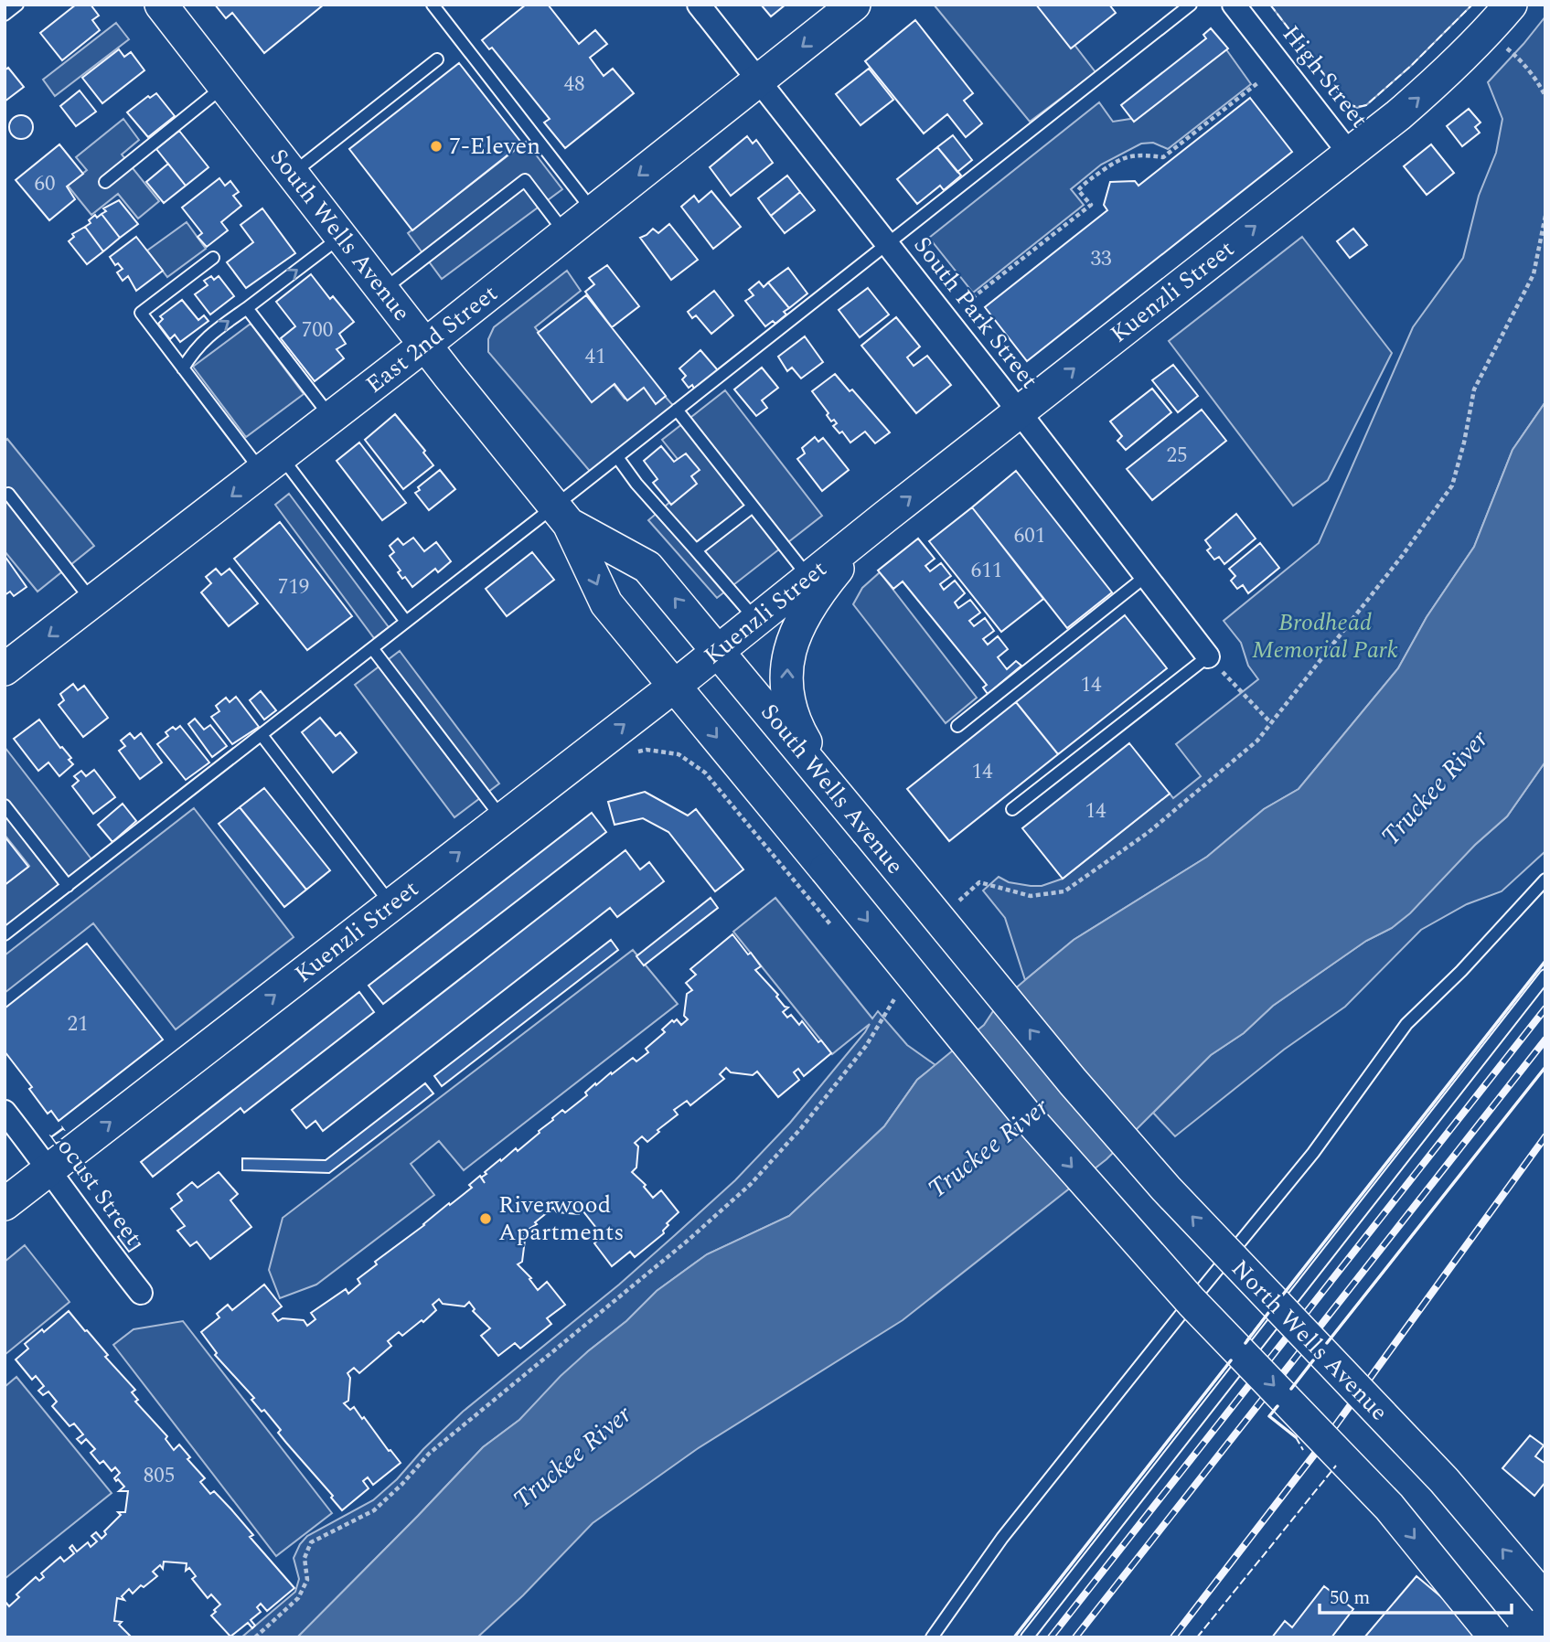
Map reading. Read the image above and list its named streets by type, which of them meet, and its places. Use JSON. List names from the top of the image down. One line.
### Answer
{"streets":{"main road":["South Wells Avenue","Kuenzli Street","East 2nd Street","North Wells Avenue"],"street":["High Street","South Park Street","Locust Street"]},"crossings":[["High Street","Kuenzli Street"],["South Wells Avenue","Kuenzli Street"],["South Wells Avenue","East 2nd Street"],["South Wells Avenue","North Wells Avenue"],["Kuenzli Street","South Park Street"],["Kuenzli Street","Locust Street"],["South Park Street","East 2nd Street"]],"one_way":["Kuenzli Street","East 2nd Street","North Wells Avenue"],"water":["Truckee River"],"parks":["Brodhead Memorial Park"],"places":["7-Eleven","Riverwood Apartments"],"house_numbers":["48","60","33","700","41","25","601","611","719","14","14","14","21","805"],"scale_bar":"50 m"}
